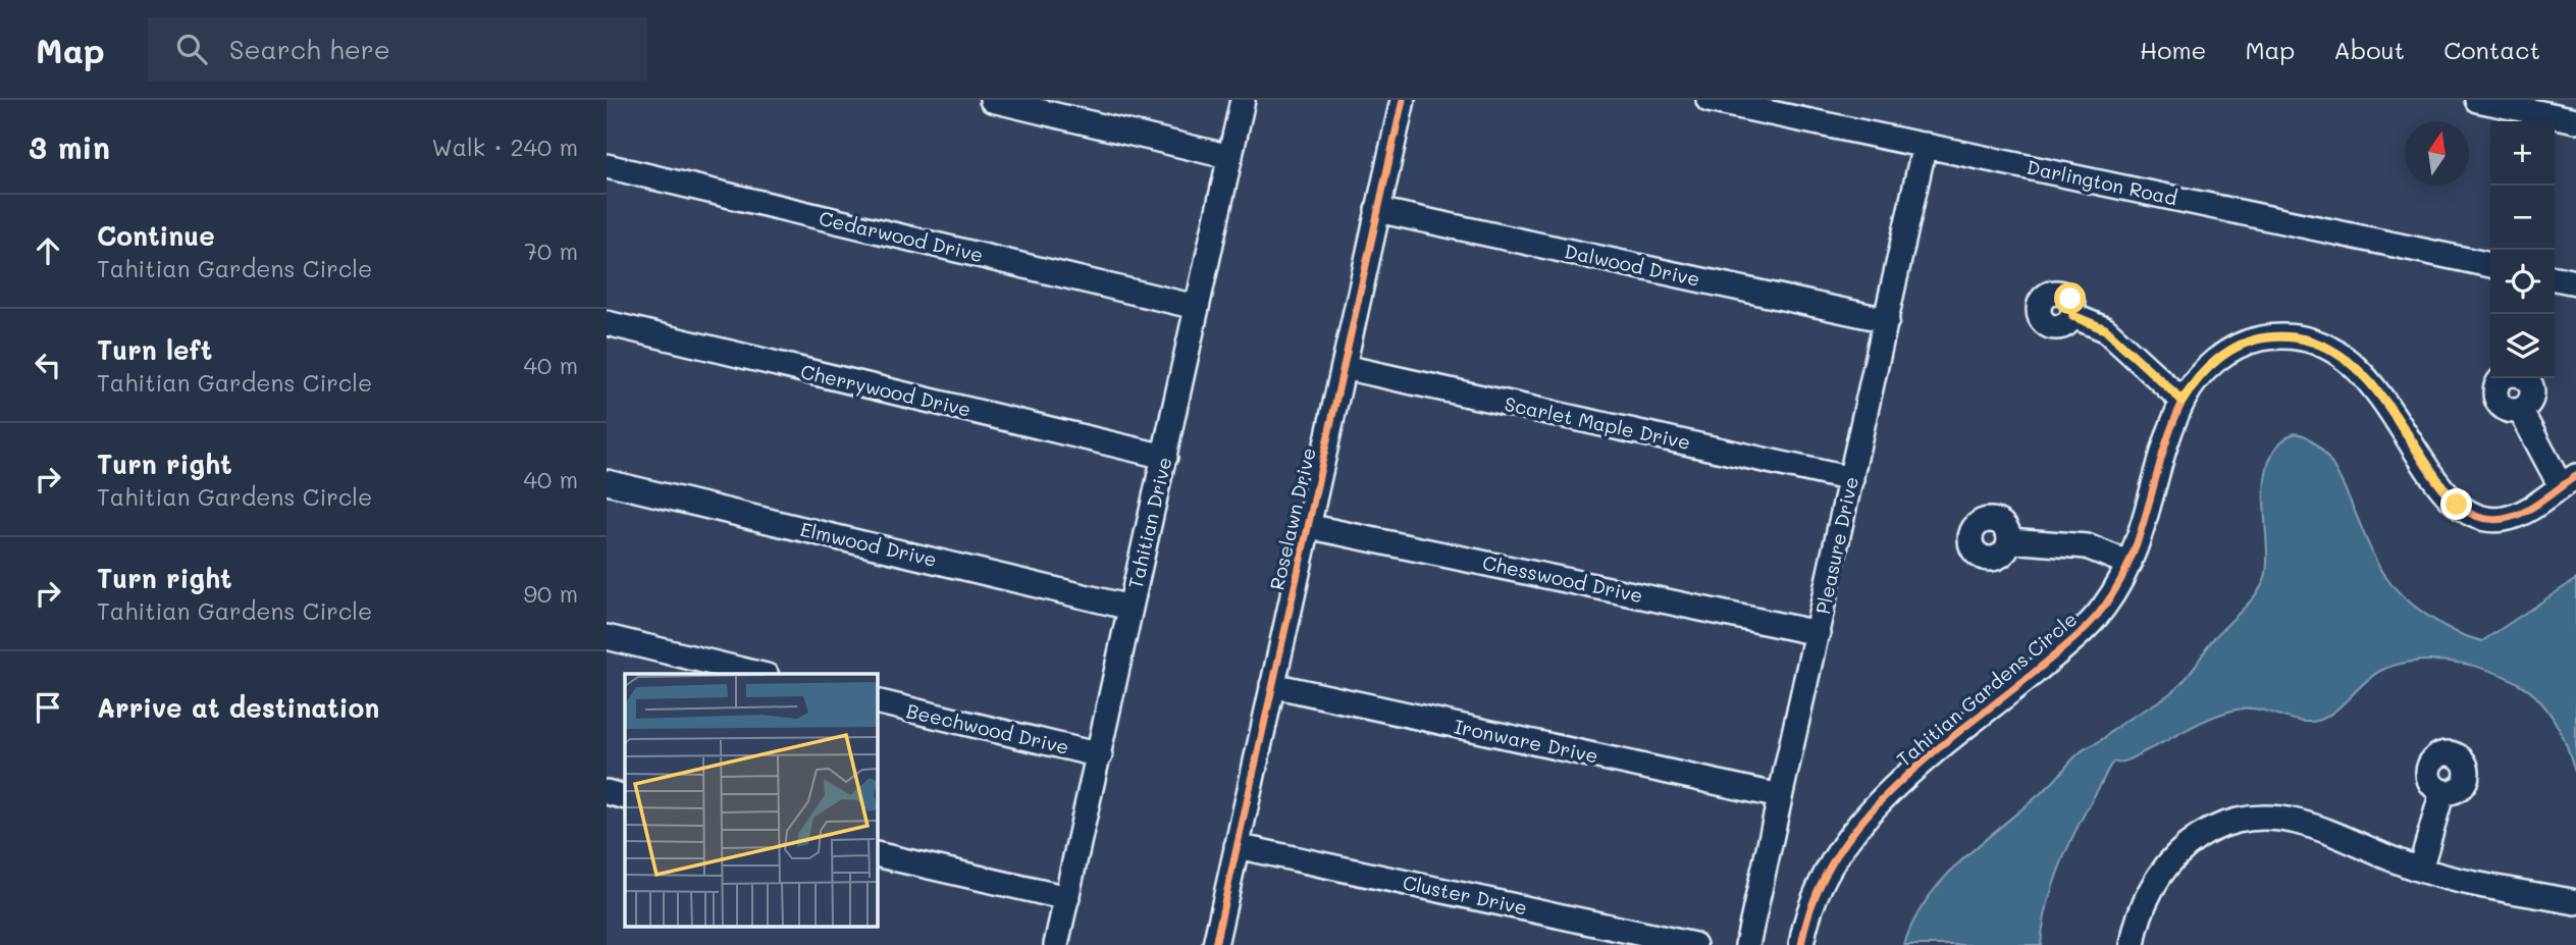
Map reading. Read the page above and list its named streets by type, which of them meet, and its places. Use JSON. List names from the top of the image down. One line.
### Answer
{"streets":{"street":["Darlington Road","Cedarwood Drive","Dalwood Drive","Cherrywood Drive","Scarlet Maple Drive","Roselawn Drive","Tahitian Drive","Elmwood Drive","Pleasure Drive","Chesswood Drive","Tahitian Gardens Circle","Beechwood Drive","Ironware Drive","Cluster Drive"]},"crossings":[["Darlington Road","Pleasure Drive"],["Cedarwood Drive","Tahitian Drive"],["Dalwood Drive","Roselawn Drive"],["Dalwood Drive","Pleasure Drive"],["Cherrywood Drive","Tahitian Drive"],["Scarlet Maple Drive","Roselawn Drive"],["Scarlet Maple Drive","Pleasure Drive"],["Roselawn Drive","Chesswood Drive"],["Roselawn Drive","Ironware Drive"],["Roselawn Drive","Cluster Drive"],["Tahitian Drive","Elmwood Drive"],["Tahitian Drive","Beechwood Drive"],["Pleasure Drive","Chesswood Drive"],["Pleasure Drive","Ironware Drive"]],"north":"top","page":{"header":"Map","search":"Search here","nav":["Home","Map","About","Contact"],"heading":["3 min","Walk · 240 m"],"map_buttons":["+","−"],"list":[["Continue","Tahitian Gardens Circle","70 m"],["Turn left","Tahitian Gardens Circle","40 m"],["Turn right","Tahitian Gardens Circle","40 m"],["Turn right","Tahitian Gardens Circle","90 m"],"Arrive at destination"]}}
